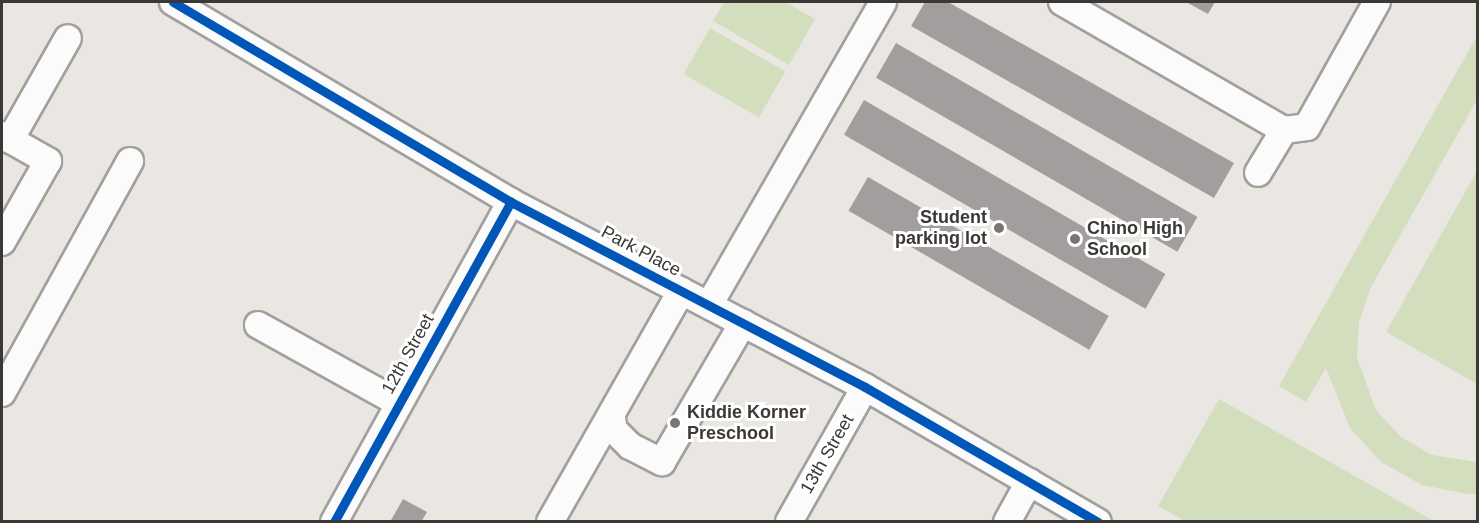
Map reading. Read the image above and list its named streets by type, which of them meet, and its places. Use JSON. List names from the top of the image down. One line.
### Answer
{"streets":{"street":["Park Place","12th Street","13th Street"]},"crossings":[["Park Place","12th Street"],["Park Place","13th Street"]],"places":["Student parking lot","Chino High School","Kiddie Korner Preschool"]}
